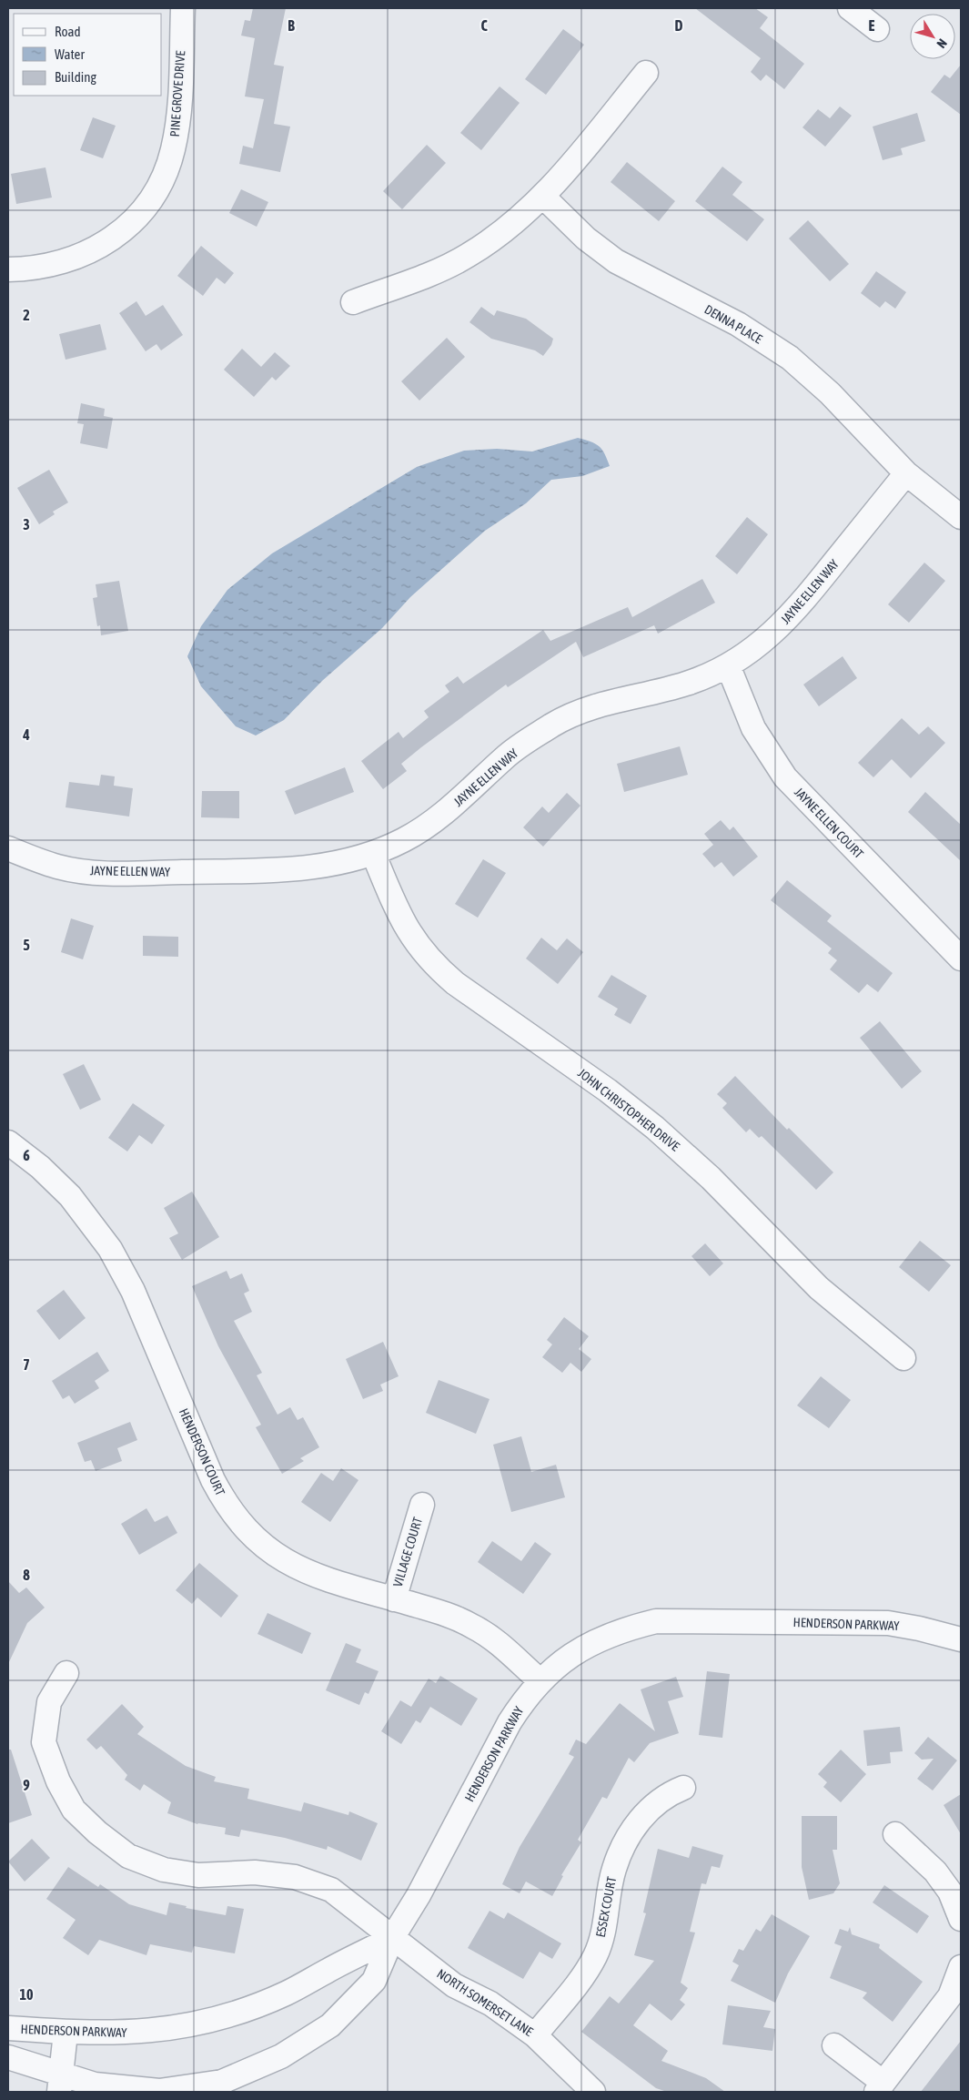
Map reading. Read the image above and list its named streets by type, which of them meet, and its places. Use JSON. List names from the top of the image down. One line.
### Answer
{"streets":{"street":["PINE GROVE DRIVE","DENNA PLACE","JAYNE ELLEN WAY","JAYNE ELLEN COURT","JOHN CHRISTOPHER DRIVE","HENDERSON COURT","VILLAGE COURT","HENDERSON PARKWAY","ESSEX COURT","NORTH SOMERSET LANE"]},"crossings":[["DENNA PLACE","JAYNE ELLEN WAY"],["JAYNE ELLEN WAY","JAYNE ELLEN COURT"],["JAYNE ELLEN WAY","JOHN CHRISTOPHER DRIVE"],["HENDERSON COURT","VILLAGE COURT"],["HENDERSON COURT","HENDERSON PARKWAY"],["HENDERSON PARKWAY","NORTH SOMERSET LANE"],["ESSEX COURT","NORTH SOMERSET LANE"]],"legend":["Road","Water","Building"],"north":"bottom right","grid":{"columns":["B","C","D","E"],"rows":["2","3","4","5","6","7","8","9","10"]}}
